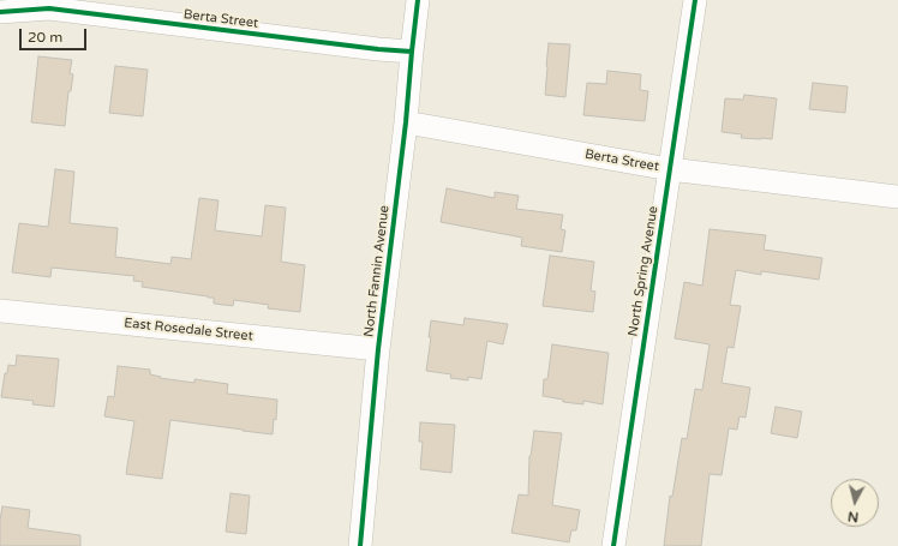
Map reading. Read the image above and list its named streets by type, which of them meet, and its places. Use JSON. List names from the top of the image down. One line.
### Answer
{"streets":{"street":["Berta Street","North Fannin Avenue","North Spring Avenue","East Rosedale Street"]},"crossings":[["Berta Street","North Fannin Avenue"],["Berta Street","North Spring Avenue"],["North Fannin Avenue","East Rosedale Street"]],"scale_bar":"20 m","north":"bottom"}
